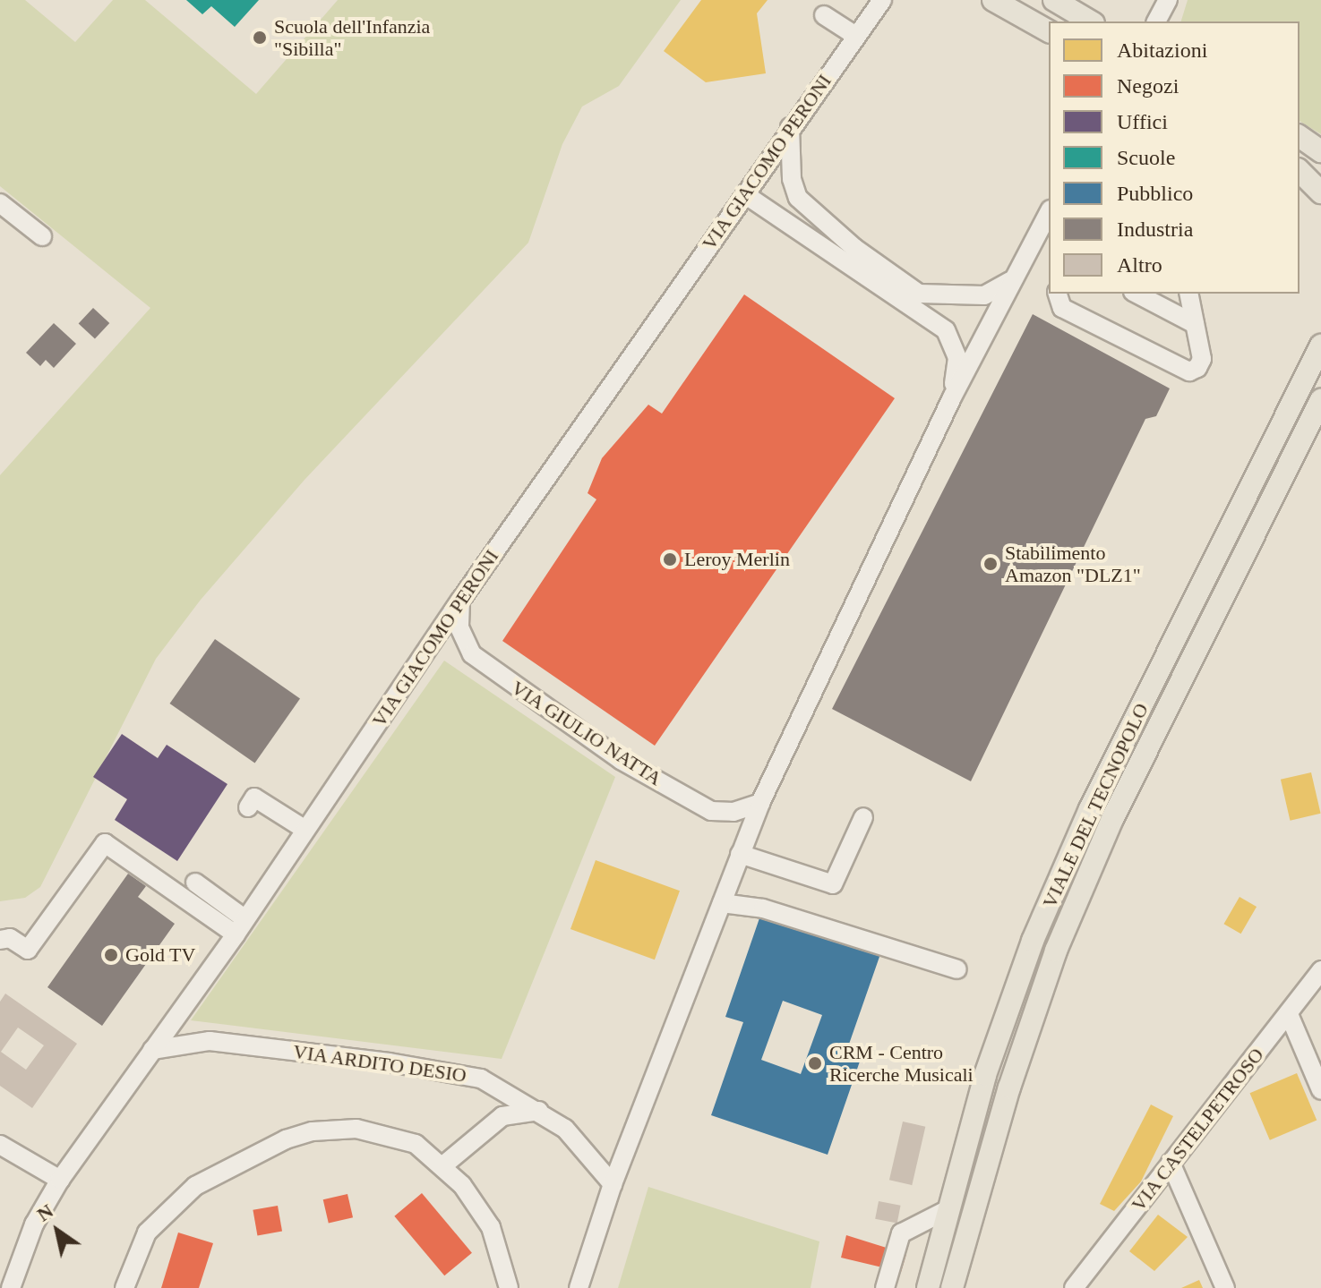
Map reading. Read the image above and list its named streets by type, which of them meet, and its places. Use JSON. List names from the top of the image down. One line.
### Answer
{"streets":{"main road":["VIALE DEL TECNOPOLO"],"street":["VIA GIACOMO PERONI","VIA GIULIO NATTA","VIA ARDITO DESIO","VIA CASTELPETROSO"]},"crossings":[["VIA GIACOMO PERONI","VIA GIULIO NATTA"],["VIA GIACOMO PERONI","VIA ARDITO DESIO"]],"places":["Scuola dell'Infanzia \"Sibilla\"","Leroy Merlin","Stabilimento Amazon \"DLZ1\"","Gold TV","CRM - Centro Ricerche Musicali"],"legend":["Abitazioni","Negozi","Uffici","Scuole","Pubblico","Industria","Altro"],"north":"top left"}
